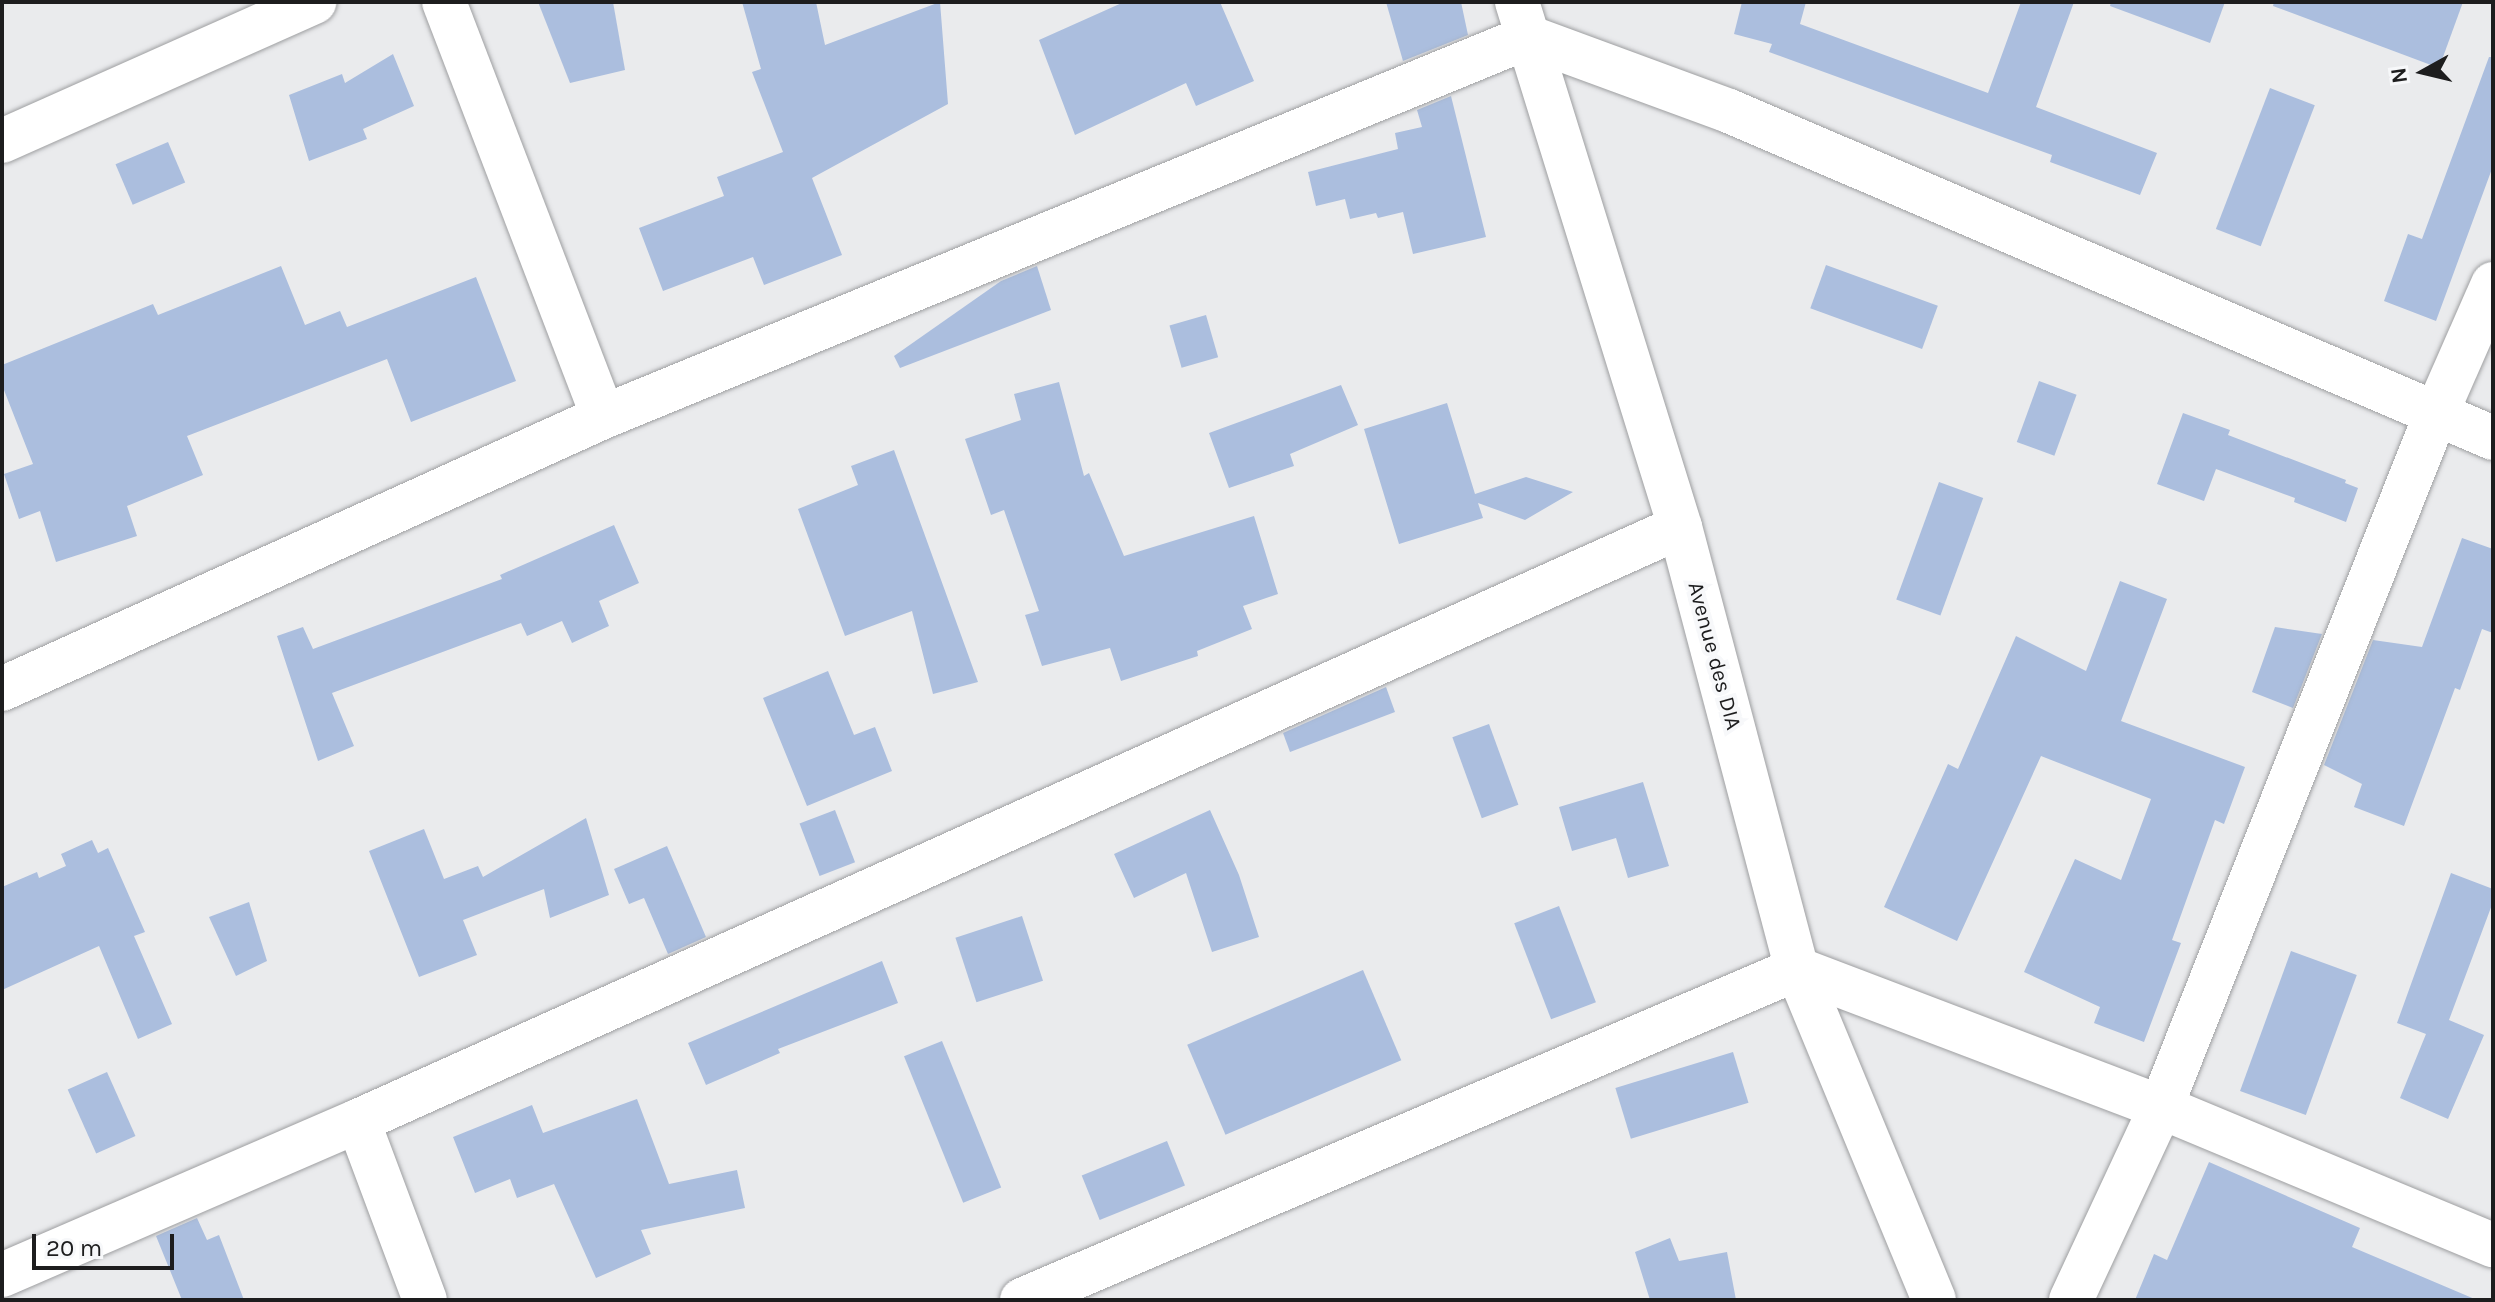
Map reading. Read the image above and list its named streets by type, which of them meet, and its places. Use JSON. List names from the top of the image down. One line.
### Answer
{"streets":{"street":["Avenue des DIA"]},"scale_bar":"20 m","north":"left"}
